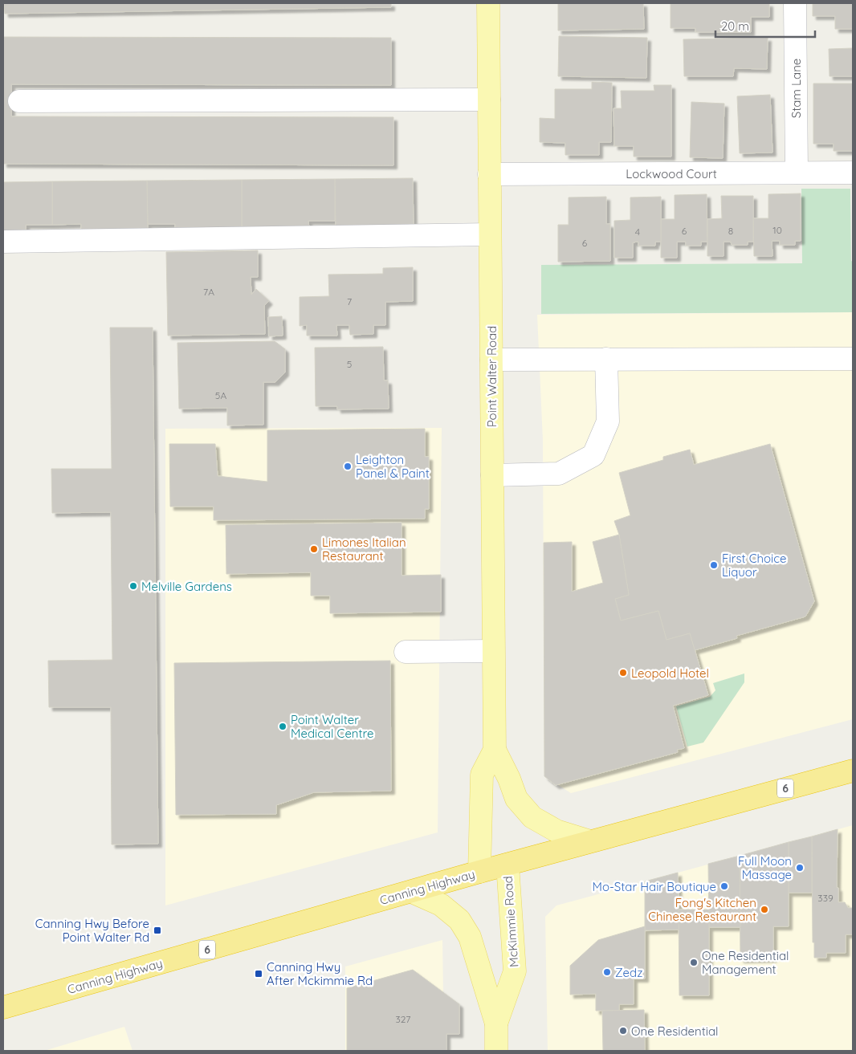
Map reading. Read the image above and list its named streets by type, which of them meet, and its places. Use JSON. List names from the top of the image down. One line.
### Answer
{"streets":{"highway":["6","Canning Highway"],"main road":["Point Walter Road","McKimmie Road"],"street":["Stam Lane","Lockwood Court"]},"crossings":[["Stam Lane","Lockwood Court"],["Lockwood Court","Point Walter Road"],["Point Walter Road","Canning Highway"],["Canning Highway","McKimmie Road"]],"places":{"other":["Leighton Panel & Paint","Limones Italian Restaurant","First Choice Liquor","Melville Gardens","Leopold Hotel","Point Walter Medical Centre","Full Moon Massage","Mo-Star Hair Boutique","Fong's Kitchen Chinese Restaurant","One Residential Management","Zedz","One Residential"],"transit":["Canning Hwy Before Point Walter Rd","Canning Hwy After Mckimmie Rd"]},"house_numbers":["10","6","8","4","6","7A","7","5","5A","339","327"],"scale_bar":"20 m"}
